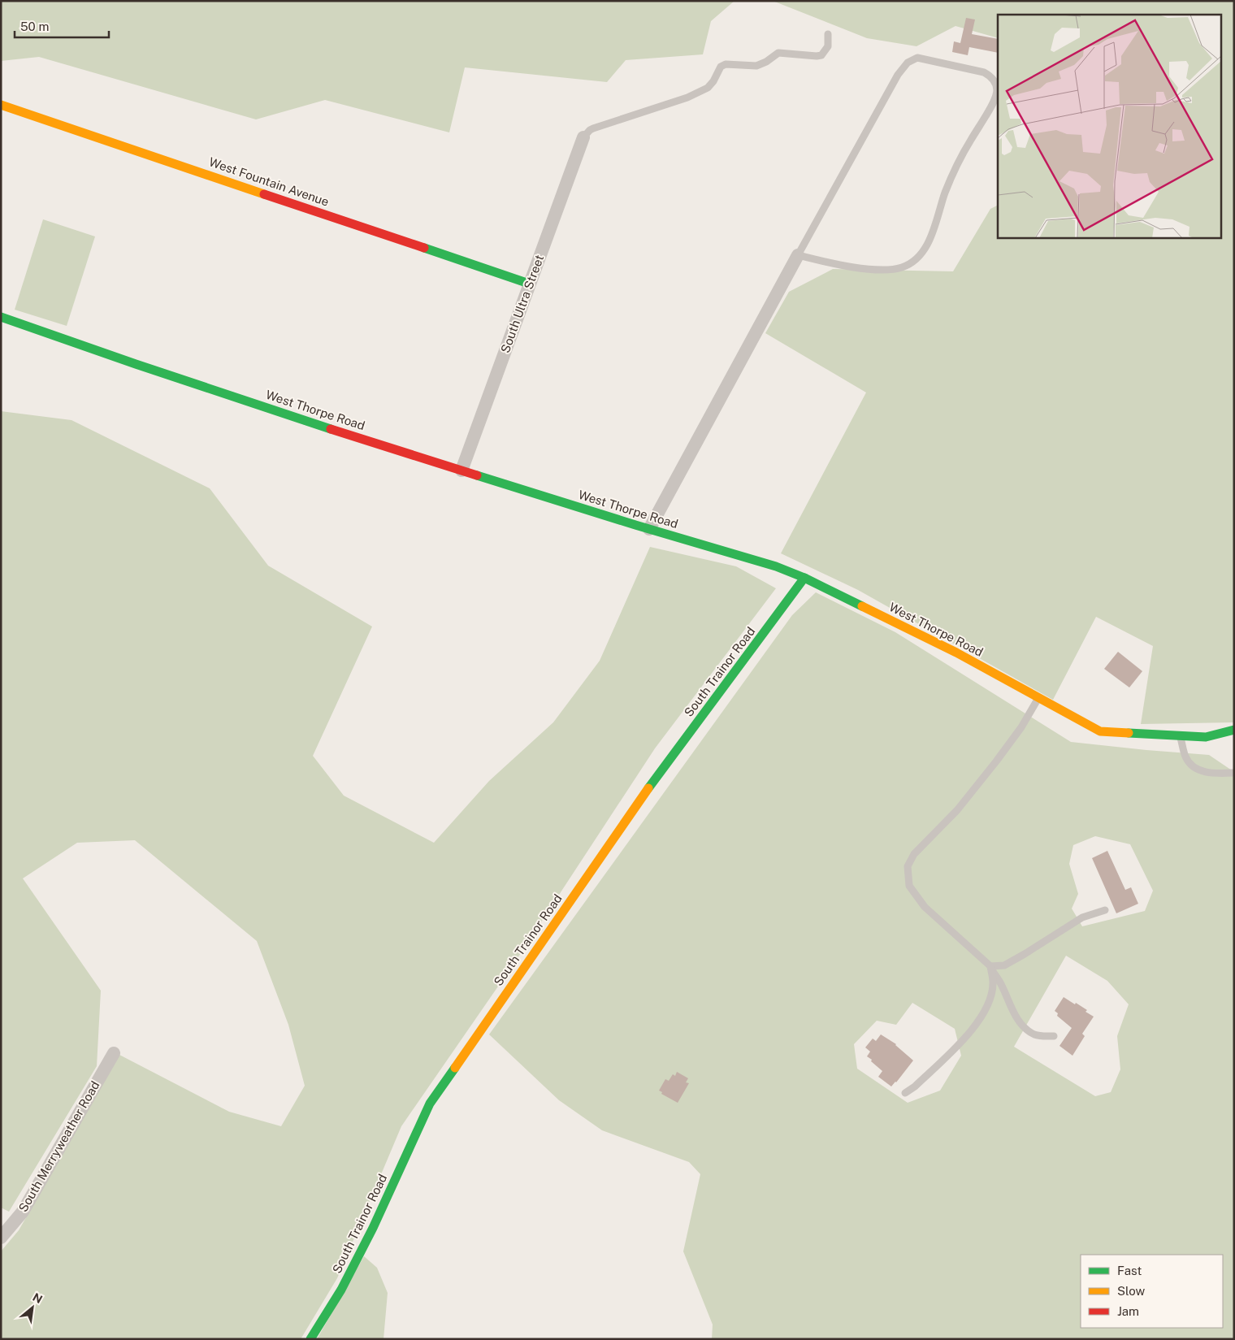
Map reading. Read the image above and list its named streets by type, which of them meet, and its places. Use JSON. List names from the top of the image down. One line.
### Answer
{"streets":{"street":["West Fountain Avenue","South Ultra Street","West Thorpe Road","South Trainor Road","South Merryweather Road"]},"crossings":[["West Fountain Avenue","South Ultra Street"],["South Ultra Street","West Thorpe Road"],["West Thorpe Road","South Trainor Road"]],"legend":["Fast","Slow","Jam"],"scale_bar":"50 m","north":"top right"}
